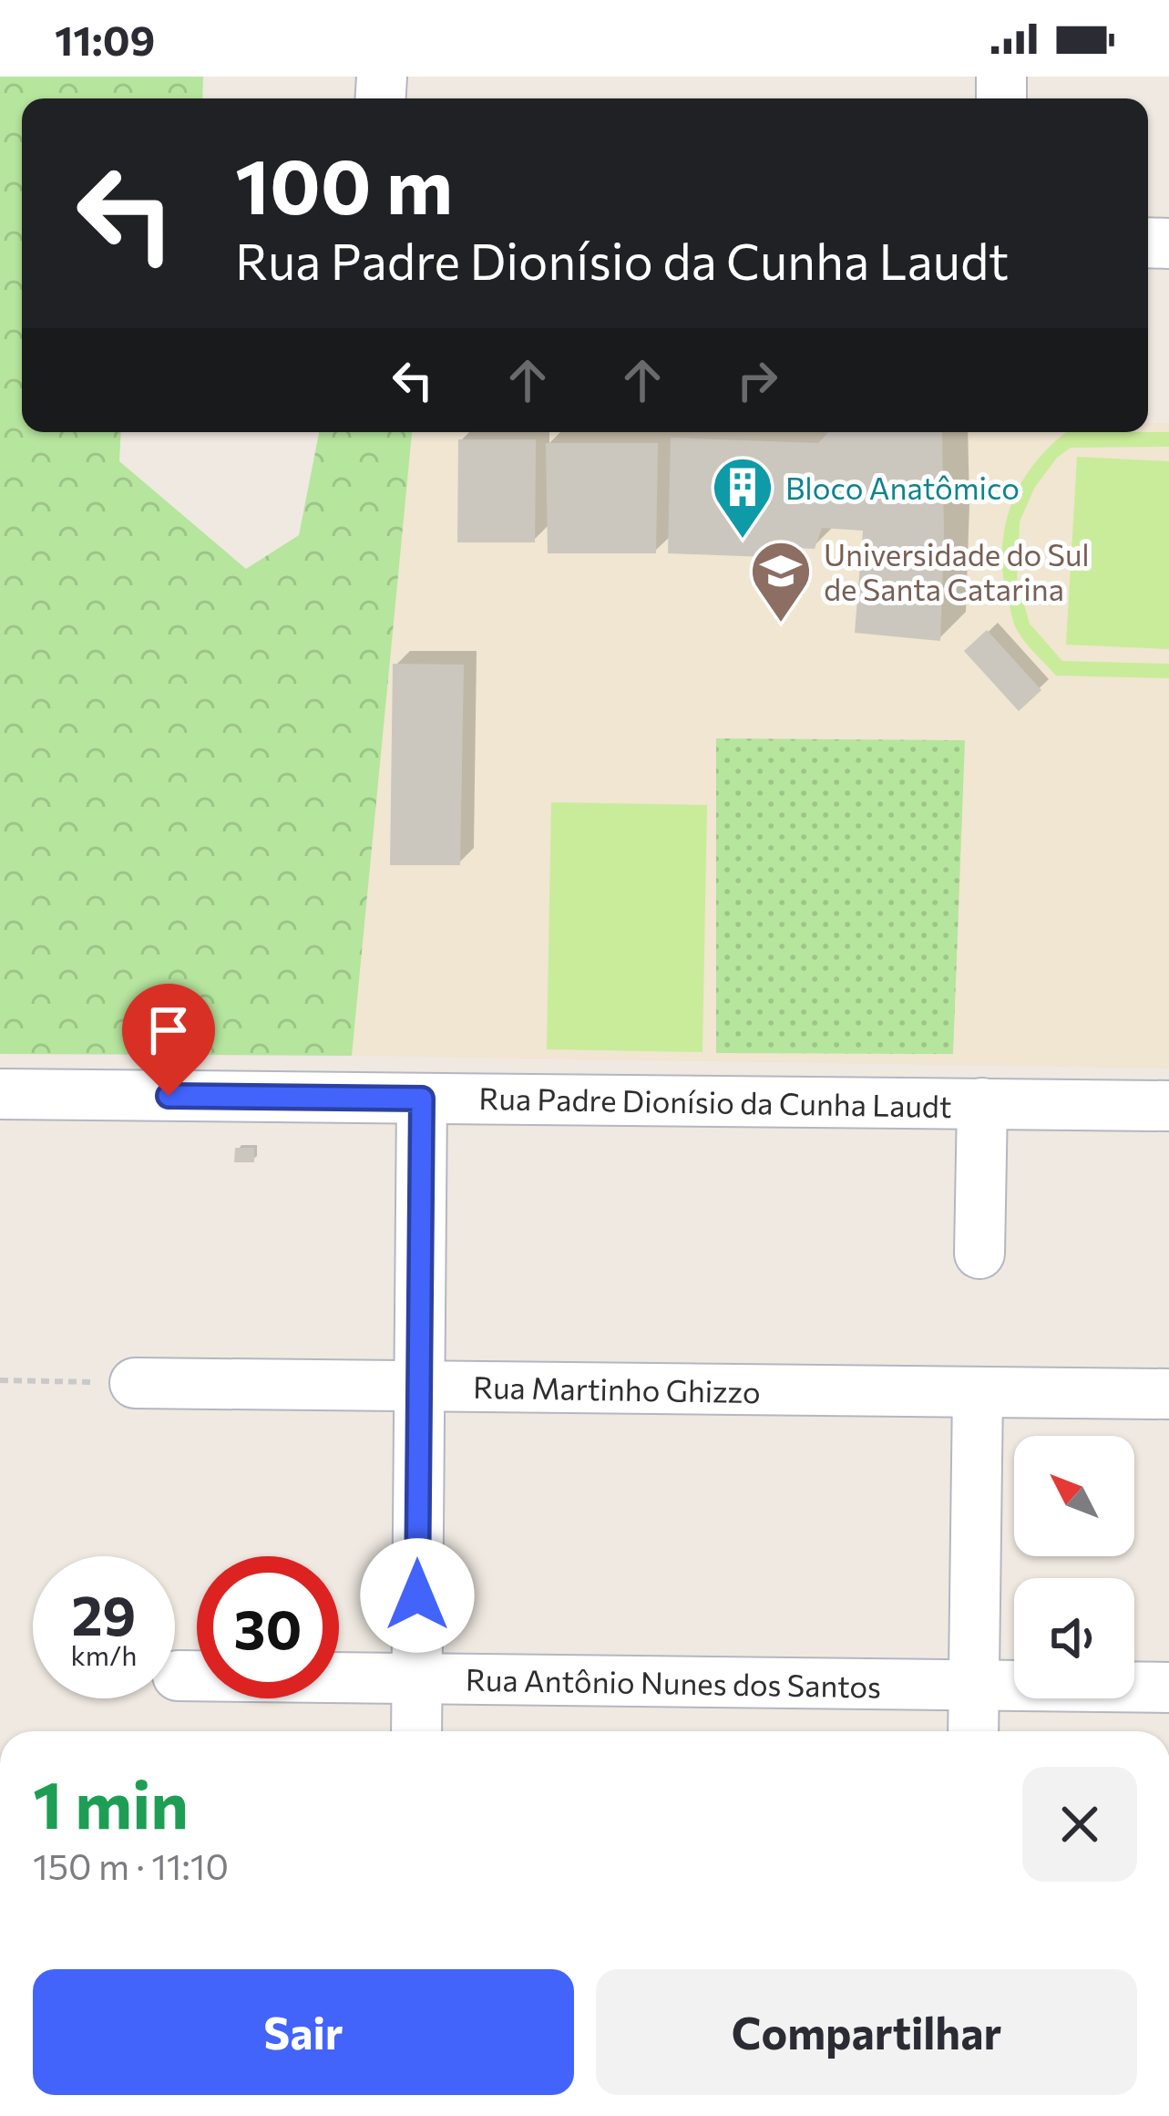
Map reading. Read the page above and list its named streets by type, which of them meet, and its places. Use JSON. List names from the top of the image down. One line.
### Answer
{"streets":{"street":["Rua Padre Dionísio da Cunha Laudt","Rua Martinho Ghizzo","Rua Antônio Nunes dos Santos"]},"places":{"building":["Bloco Anatômico"],"school or university":["Universidade do Sul de Santa Catarina"]},"north":"top left","page":{"status":"11:09","turn":["100 m","Rua Padre Dionísio da Cunha Laudt"],"speed":"29 km/h","limit":"30","heading":["1 min","150 m · 11:10"],"buttons":["Sair","Compartilhar"]}}
